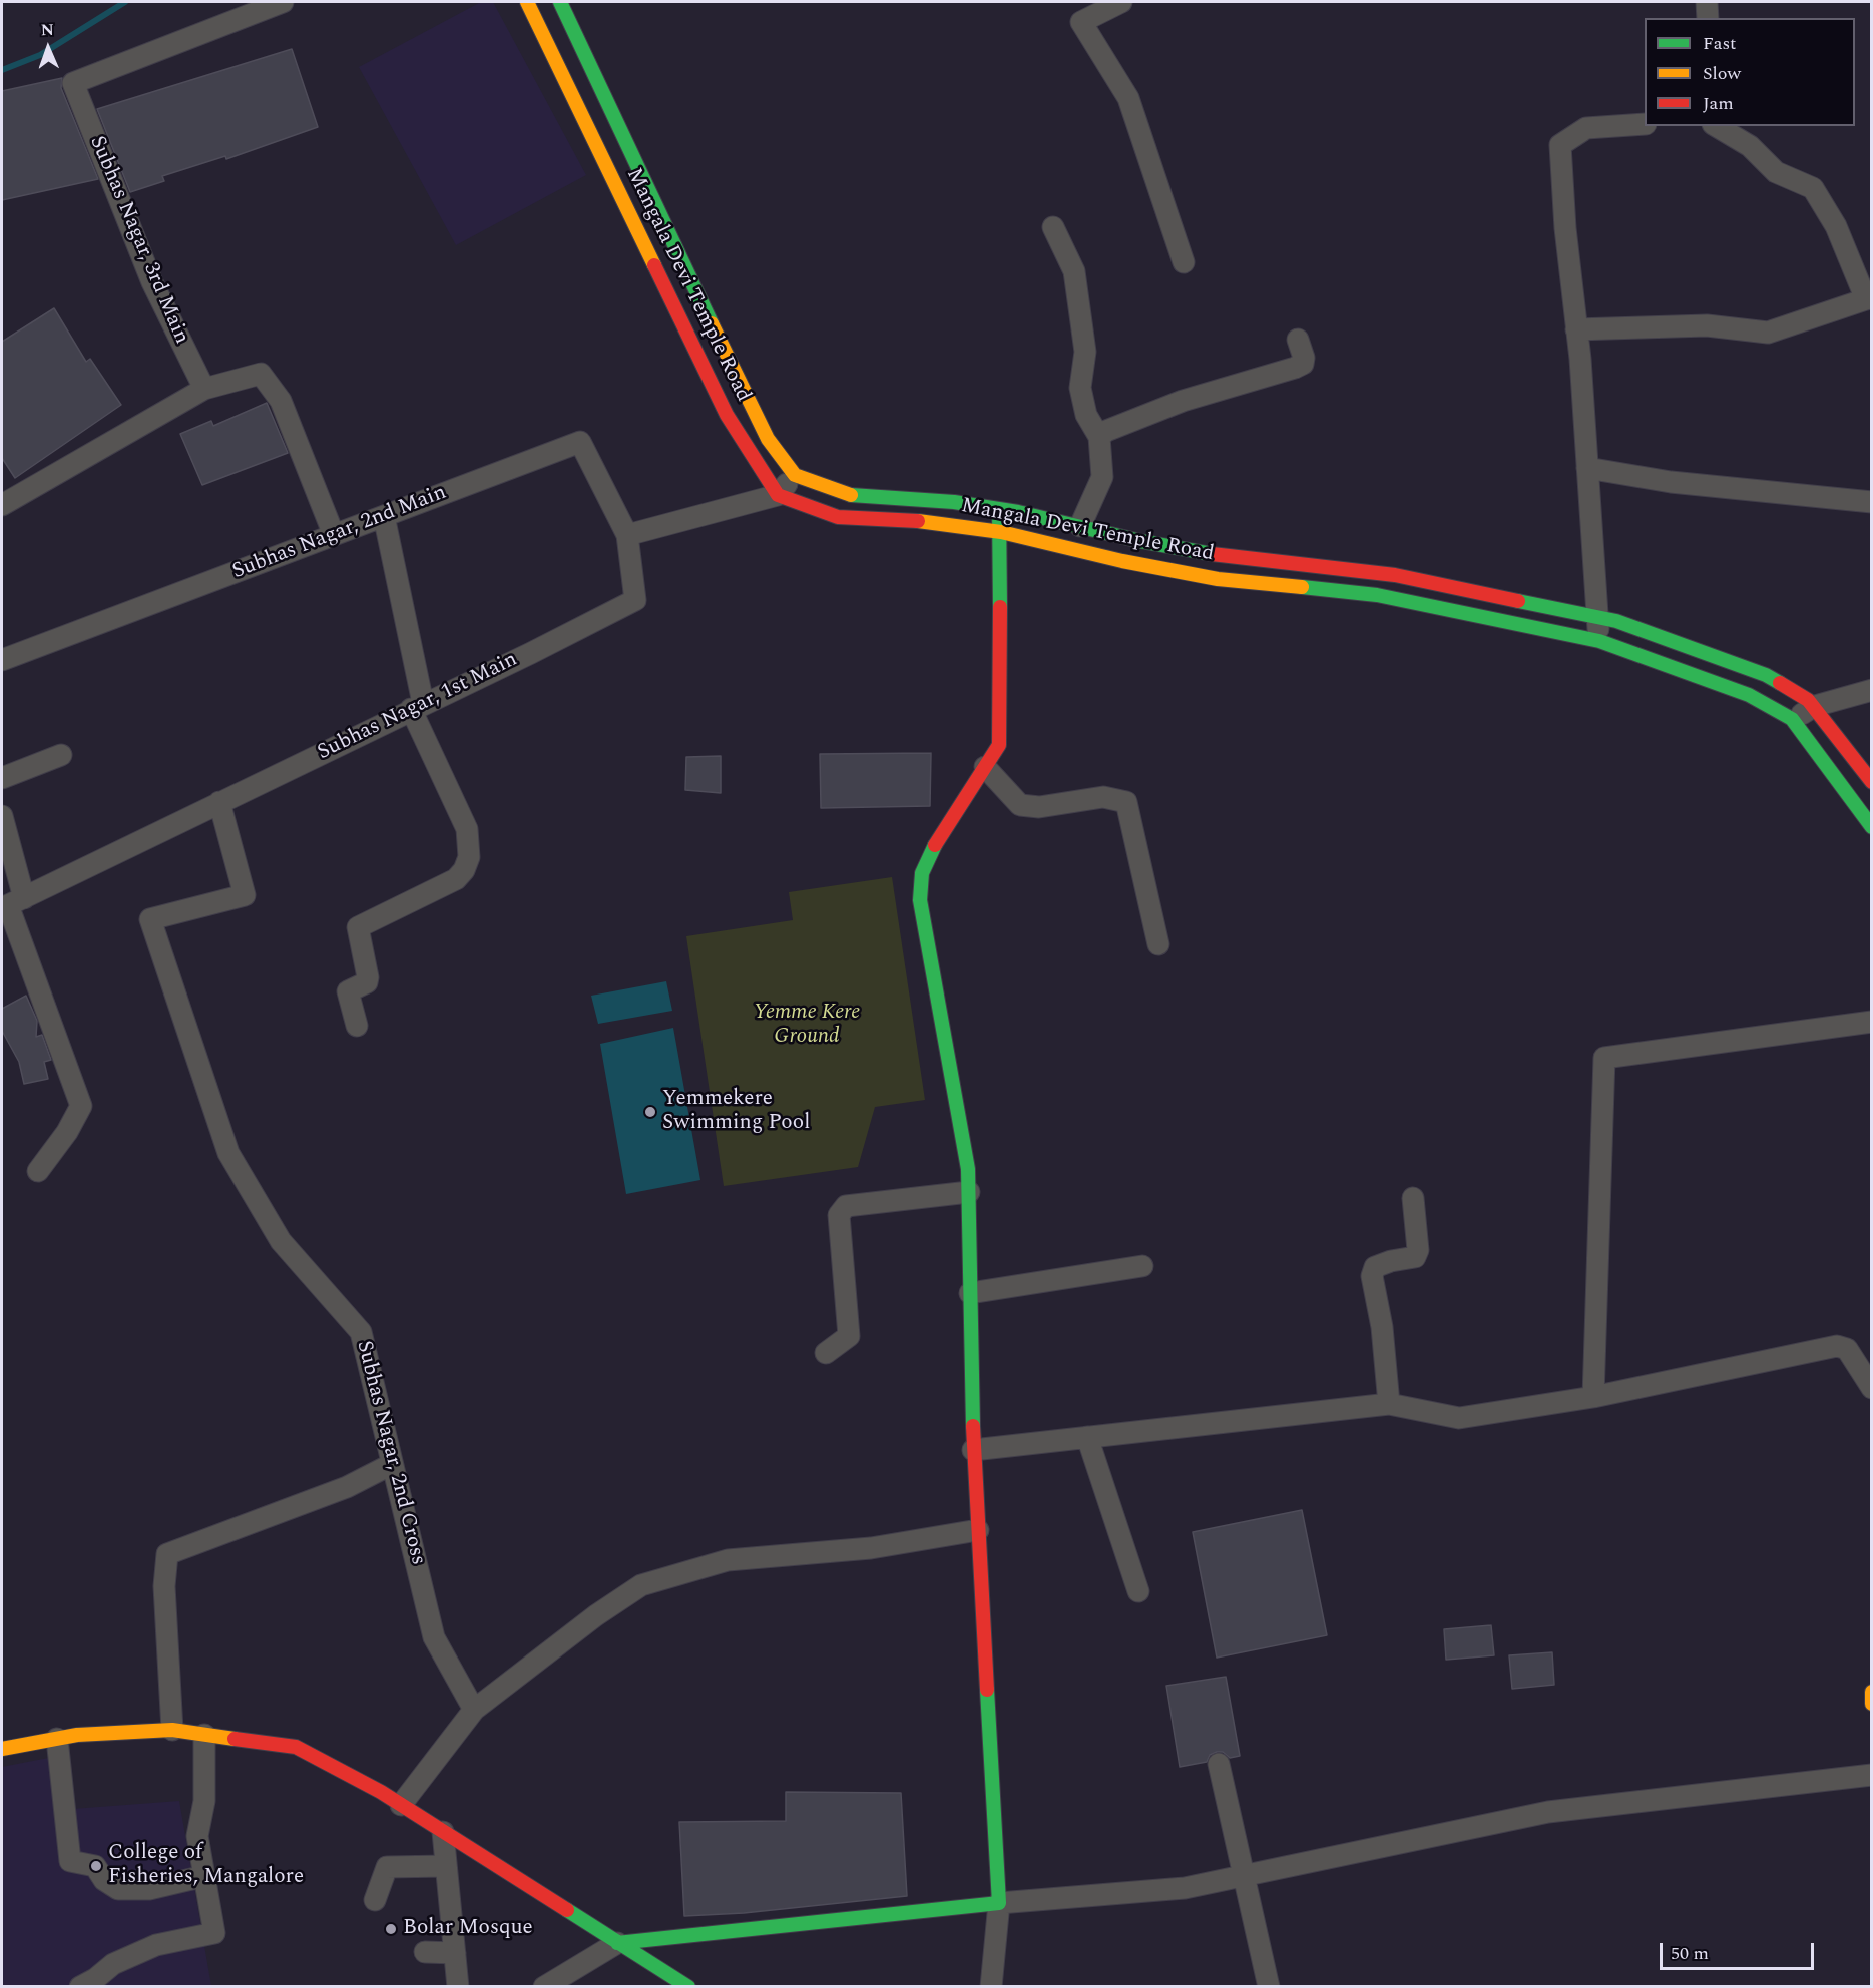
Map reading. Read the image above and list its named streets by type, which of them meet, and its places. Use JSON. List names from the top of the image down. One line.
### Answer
{"streets":{"main road":["Mangala Devi Temple Road"],"street":["Subhas Nagar, 3rd Main","Subhas Nagar, 2nd Main","Subhas Nagar, 1st Main","Subhas Nagar, 2nd Cross"]},"crossings":[["Subhas Nagar, 2nd Main","Subhas Nagar, 1st Main"],["Subhas Nagar, 1st Main","Subhas Nagar, 2nd Cross"]],"parks":["Yemme Kere Ground"],"places":["Yemmekere Swimming Pool","College of Fisheries, Mangalore","Bolar Mosque"],"legend":["Fast","Slow","Jam"],"scale_bar":"50 m","north":"top"}
